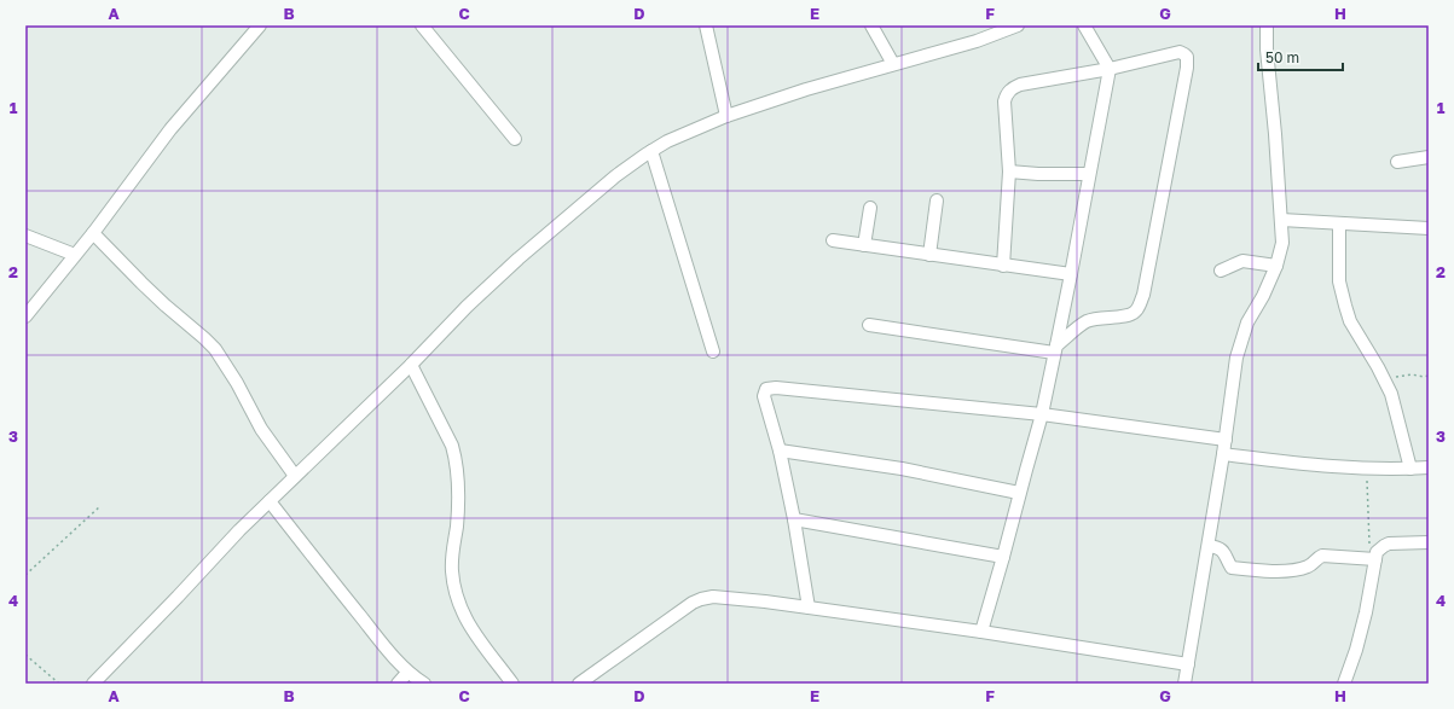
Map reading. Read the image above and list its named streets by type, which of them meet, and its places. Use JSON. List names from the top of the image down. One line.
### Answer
{"scale_bar":"50 m","grid":{"columns":["A","B","C","D","E","F","G","H"],"rows":["1","2","3","4"]}}
